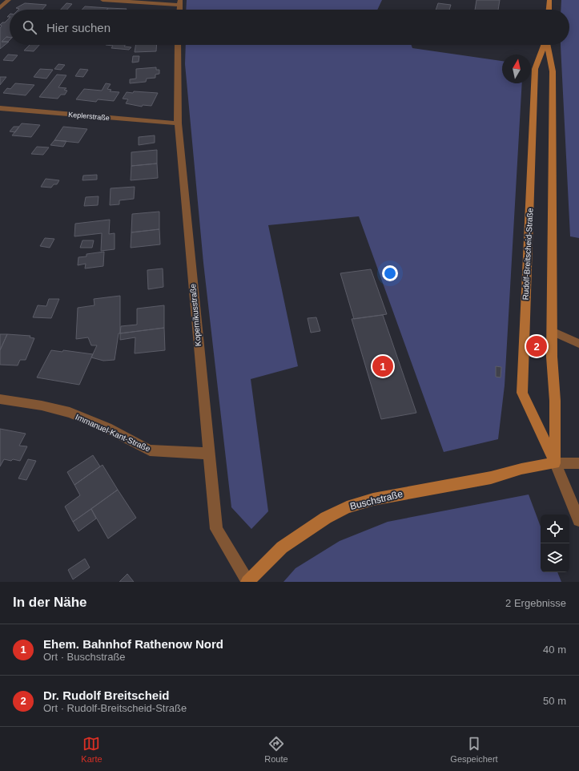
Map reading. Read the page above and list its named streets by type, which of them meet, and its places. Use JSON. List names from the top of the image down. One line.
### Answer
{"streets":{"street":["Keplerstraße","Rudolf-Breitscheid-Straße","Kopernikusstraße","Immanuel-Kant-Straße","Buschstraße"]},"crossings":[["Keplerstraße","Kopernikusstraße"],["Rudolf-Breitscheid-Straße","Buschstraße"],["Kopernikusstraße","Immanuel-Kant-Straße"],["Kopernikusstraße","Buschstraße"]],"north":"top","page":{"search":"Hier suchen","pins":["2","1"],"heading":["In der Nähe","2 Ergebnisse"],"list":[{"mark":"1","name":"Ehem. Bahnhof Rathenow Nord","note":"Ort · Buschstraße","value":"40 m"},{"mark":"2","name":"Dr. Rudolf Breitscheid","note":"Ort · Rudolf-Breitscheid-Straße","value":"50 m"}],"nav":["Karte","Route","Gespeichert"]}}
